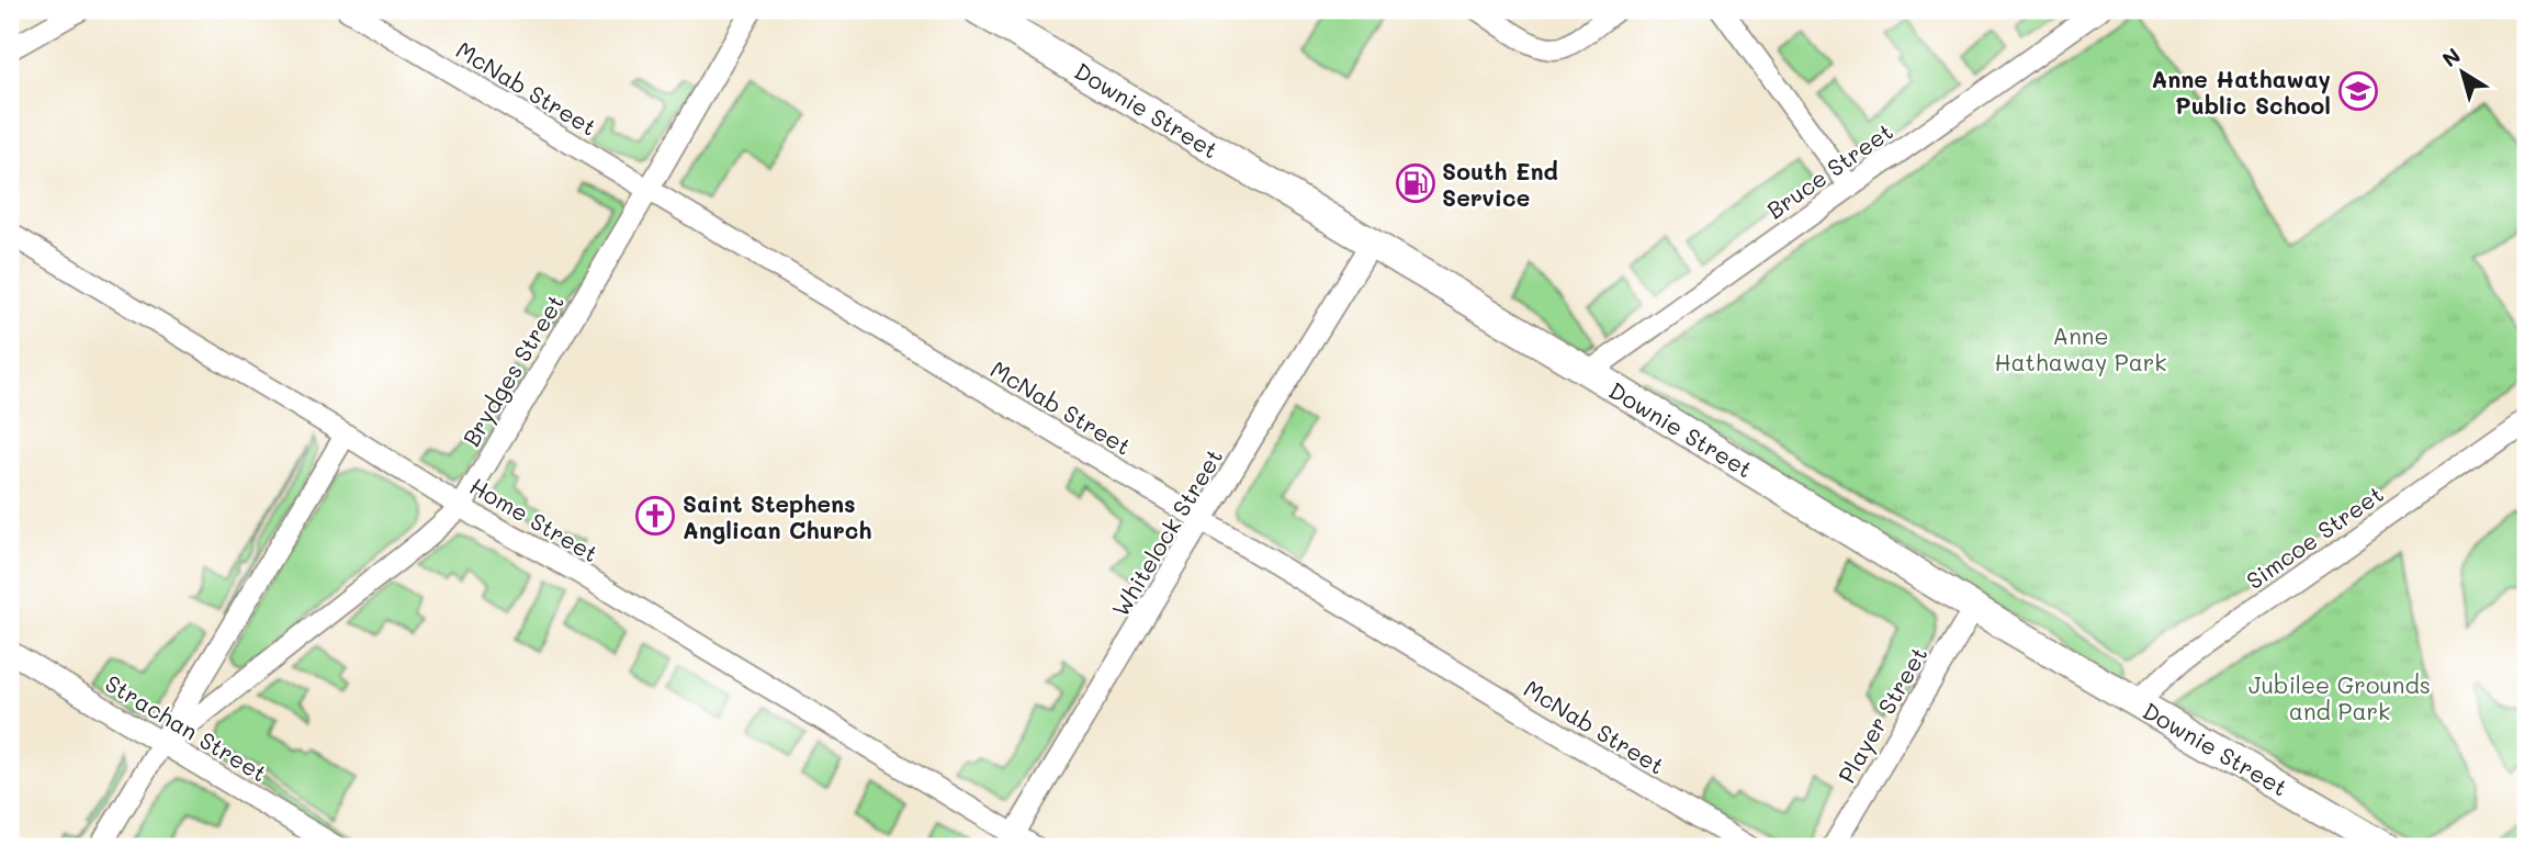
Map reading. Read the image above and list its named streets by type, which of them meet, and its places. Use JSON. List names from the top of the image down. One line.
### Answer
{"streets":{"main road":["Downie Street"],"street":["McNab Street","Bruce Street","Brydges Street","Home Street","Whitelock Street","Simcoe Street","Player Street","Strachan Street"]},"crossings":[["McNab Street","Brydges Street"],["McNab Street","Whitelock Street"],["Downie Street","Bruce Street"],["Downie Street","Whitelock Street"],["Downie Street","Simcoe Street"],["Downie Street","Player Street"],["Brydges Street","Home Street"],["Brydges Street","Strachan Street"],["Home Street","Whitelock Street"]],"parks":["Anne Hathaway Park","Jubilee Grounds and Park"],"places":{"school or university":["Anne Hathaway Public School"],"fuel station":["South End Service"],"church":["Saint Stephens Anglican Church"]},"north":"top left"}
